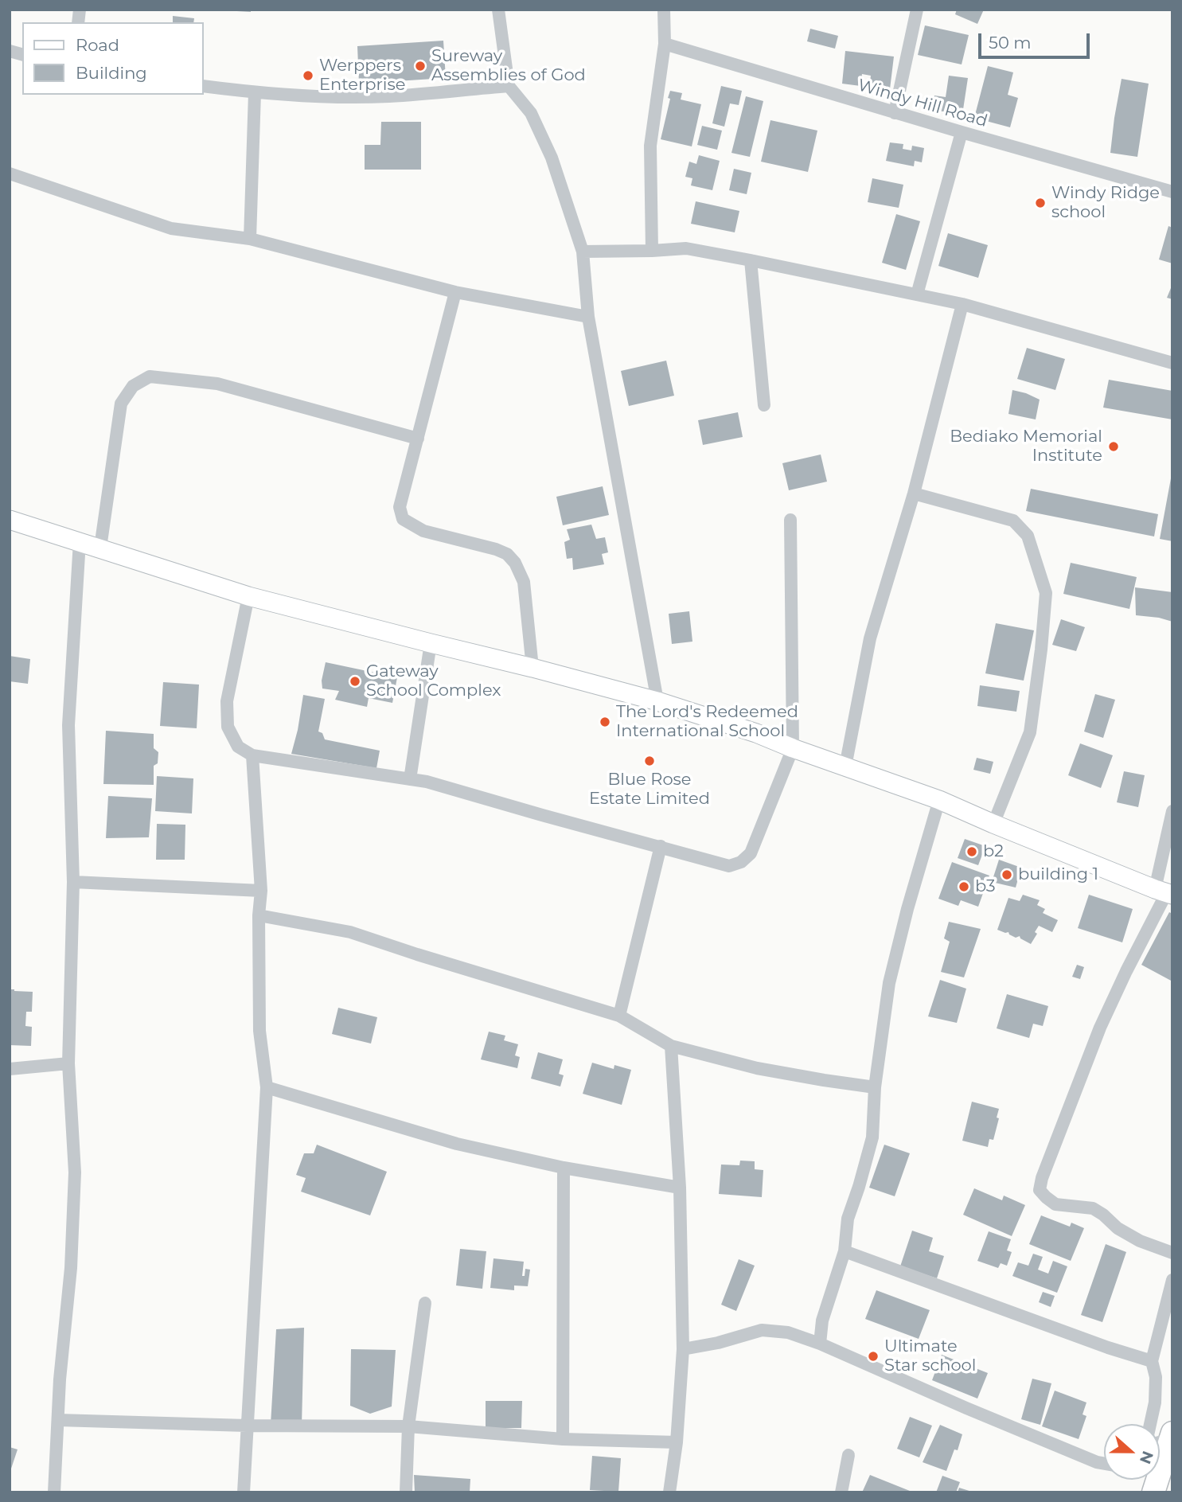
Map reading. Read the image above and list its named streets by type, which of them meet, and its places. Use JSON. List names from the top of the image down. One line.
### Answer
{"streets":{"street":["Windy Hill Road"]},"places":["Sureway Assemblies of God","Werppers Enterprise","Windy Ridge school","Bediako Memorial Institute","Gateway School Complex","The Lord's Redeemed International School","Blue Rose Estate Limited","b2","building 1","b3","Ultimate Star school"],"legend":["Road","Building"],"scale_bar":"50 m","north":"right"}
